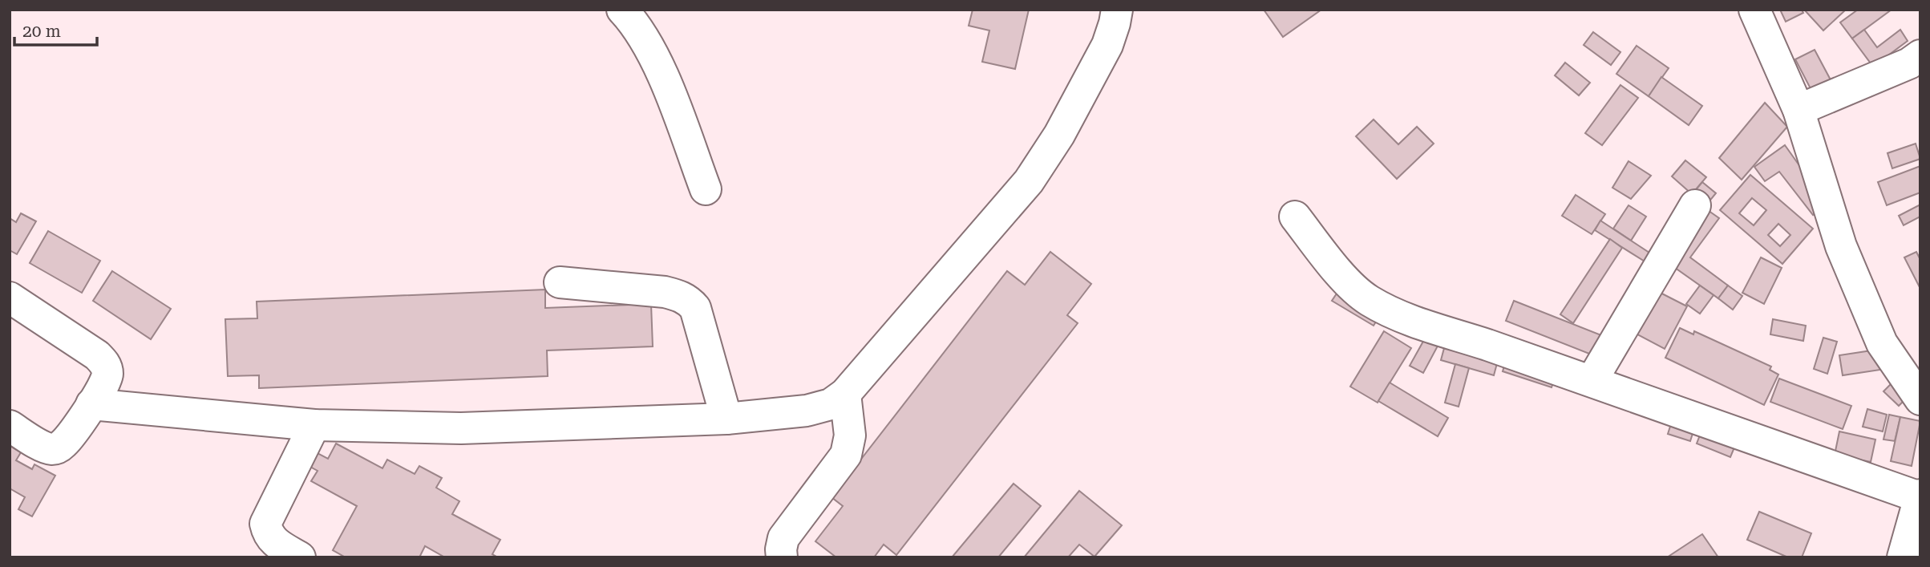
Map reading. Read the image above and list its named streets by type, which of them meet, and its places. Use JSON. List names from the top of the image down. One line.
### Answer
{"scale_bar":"20 m"}
